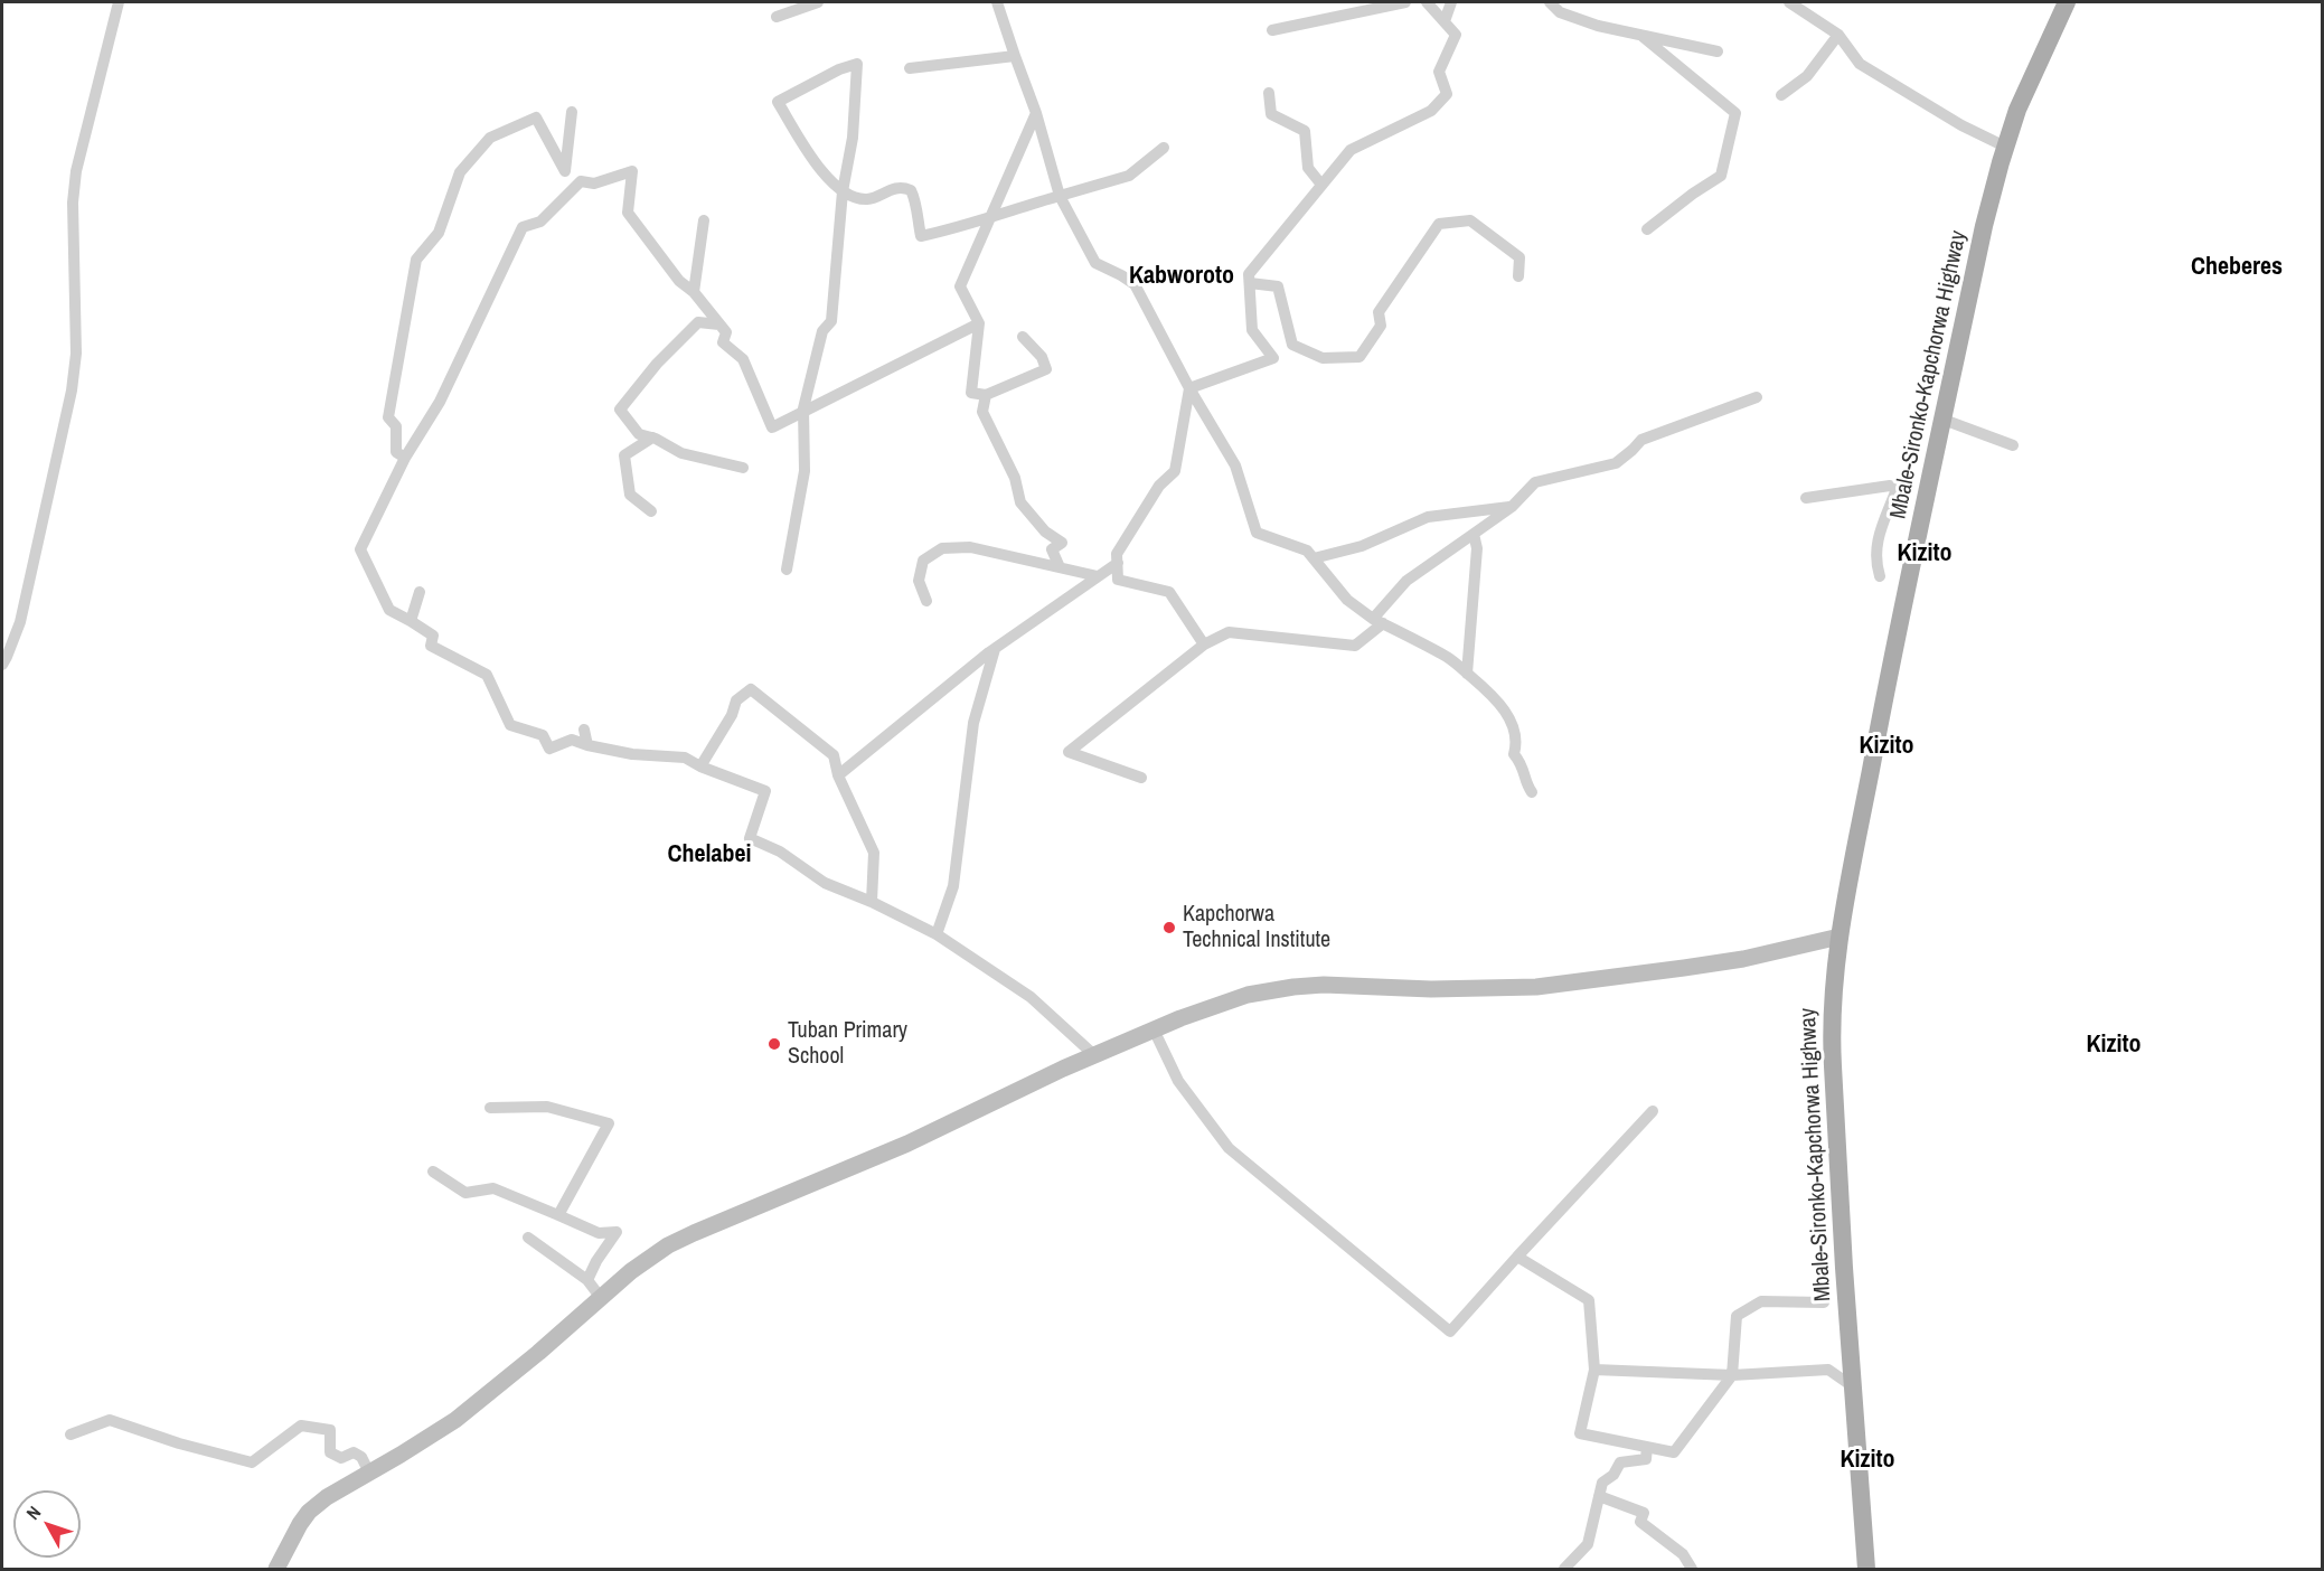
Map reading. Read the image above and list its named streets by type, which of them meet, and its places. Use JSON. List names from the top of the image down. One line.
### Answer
{"streets":{"main road":["Mbale-Sironko-Kapchorwa Highway"]},"districts":["Cheberes","Kabworoto","Kizito","Kizito","Chelabei","Kizito","Kizito"],"places":["Kapchorwa Technical Institute","Tuban Primary School"],"north":"top left"}
